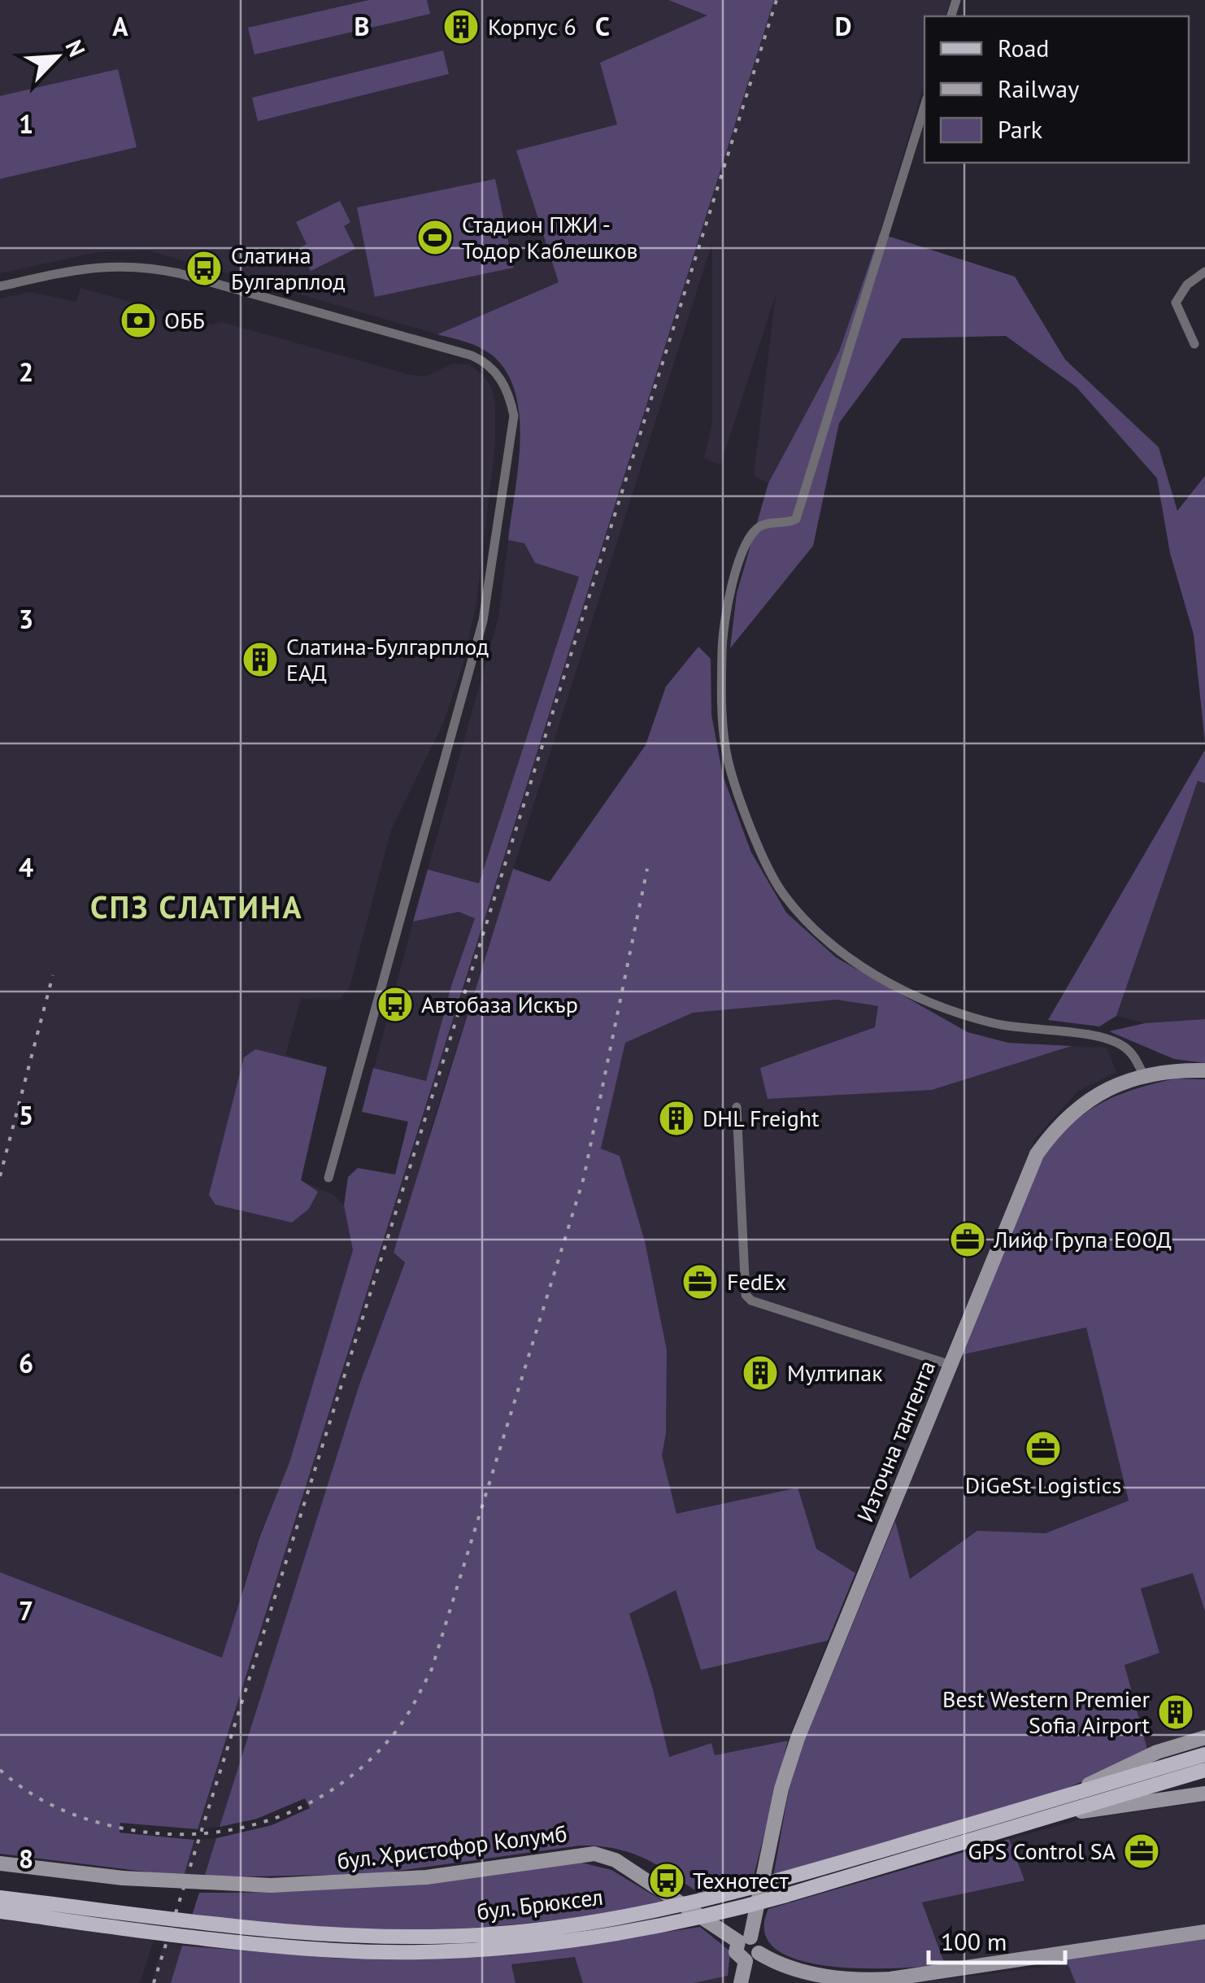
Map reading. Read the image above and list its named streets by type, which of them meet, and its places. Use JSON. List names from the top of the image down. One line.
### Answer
{"streets":{"main road":["бул. Брюксел"],"street":["Източна тангента","бул. Христофор Колумб"]},"crossings":[["Източна тангента","бул. Христофор Колумб"]],"districts":["СПЗ СЛАТИНА"],"places":{"building":["Корпус 6","Слатина-Булгарплод ЕАД","DHL Freight","Мултипак","Best Western Premier Sofia Airport"],"sports":["Стадион ПЖИ - Тодор Каблешков"],"bus stop":["Слатина Булгарплод","Автобаза Искър","Технотест"],"bank":["ОББ"],"office":["Лийф Група ЕООД","FedEx","DiGeSt Logistics","GPS Control SA"]},"legend":["Road","Railway","Park"],"scale_bar":"100 m","north":"top right","grid":{"columns":["A","B","C","D"],"rows":["1","2","3","4","5","6","7","8"]}}
